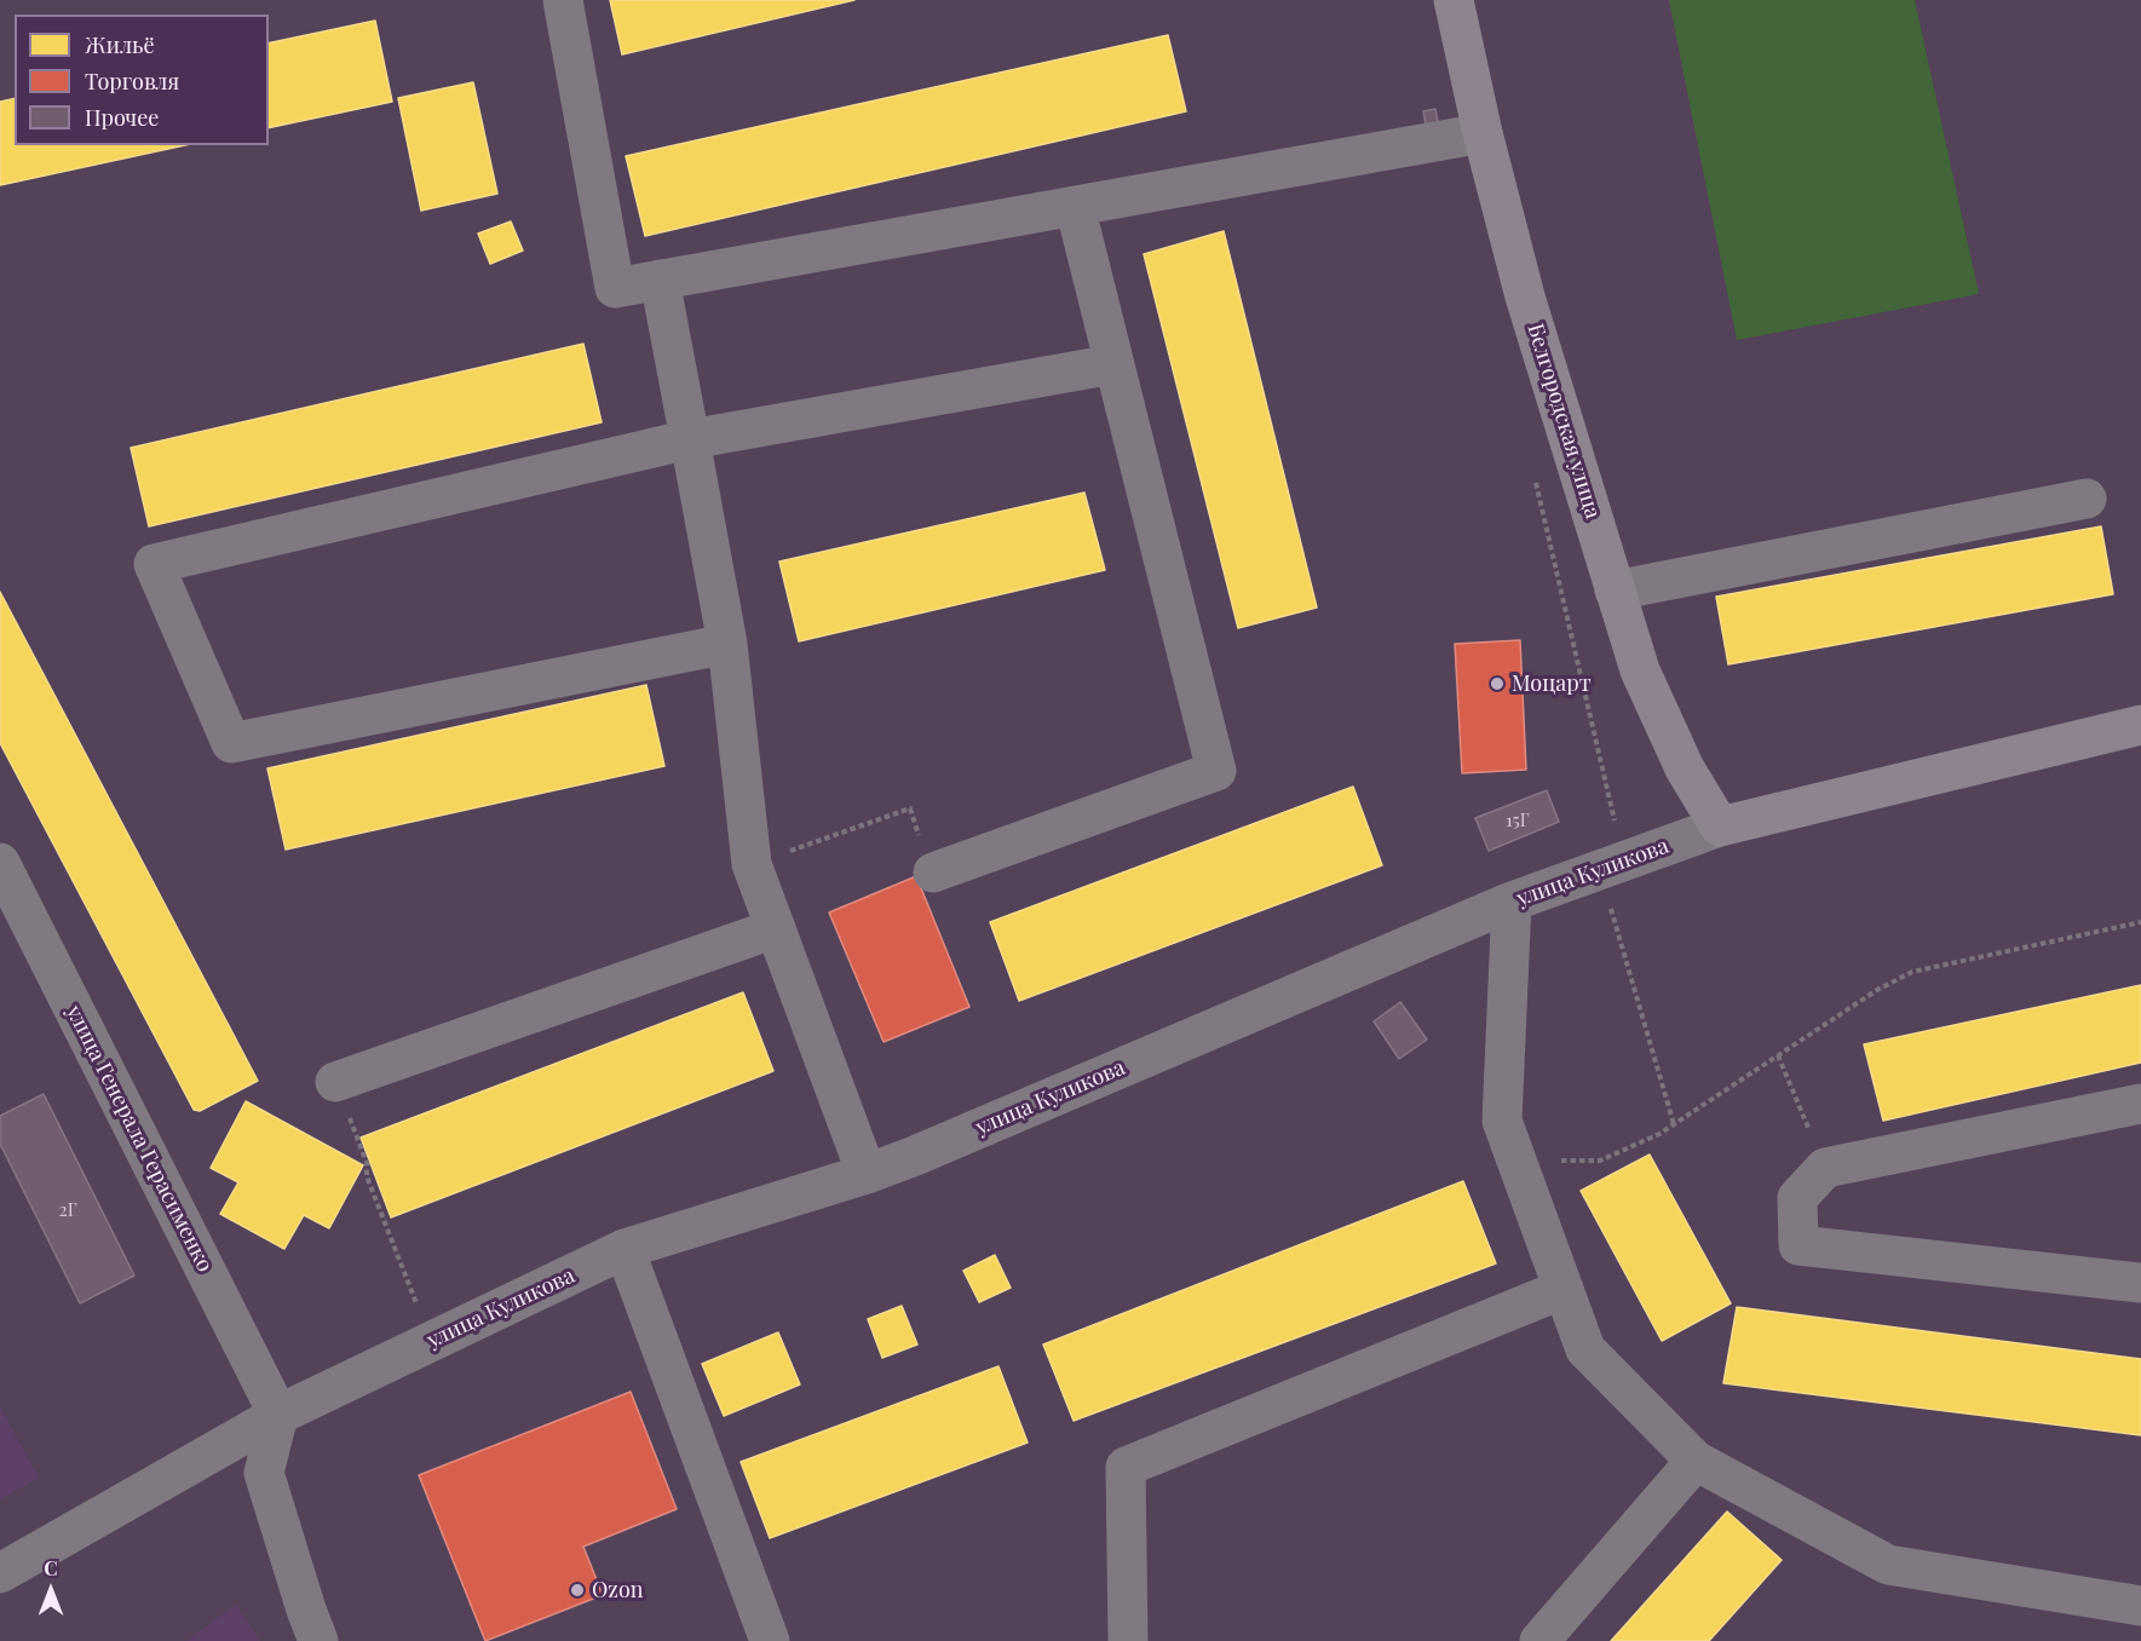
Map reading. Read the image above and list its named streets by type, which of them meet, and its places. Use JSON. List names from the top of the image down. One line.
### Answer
{"streets":{"main road":["Белгородская улица","улица Куликова"],"street":["улица Генерала Герасименко"]},"crossings":[["Белгородская улица","улица Куликова"],["улица Куликова","улица Генерала Герасименко"]],"places":["Моцарт","Ozon"],"house_numbers":["15Г","2Г"],"legend":["Жильё","Торговля","Прочее"],"north":"top"}
